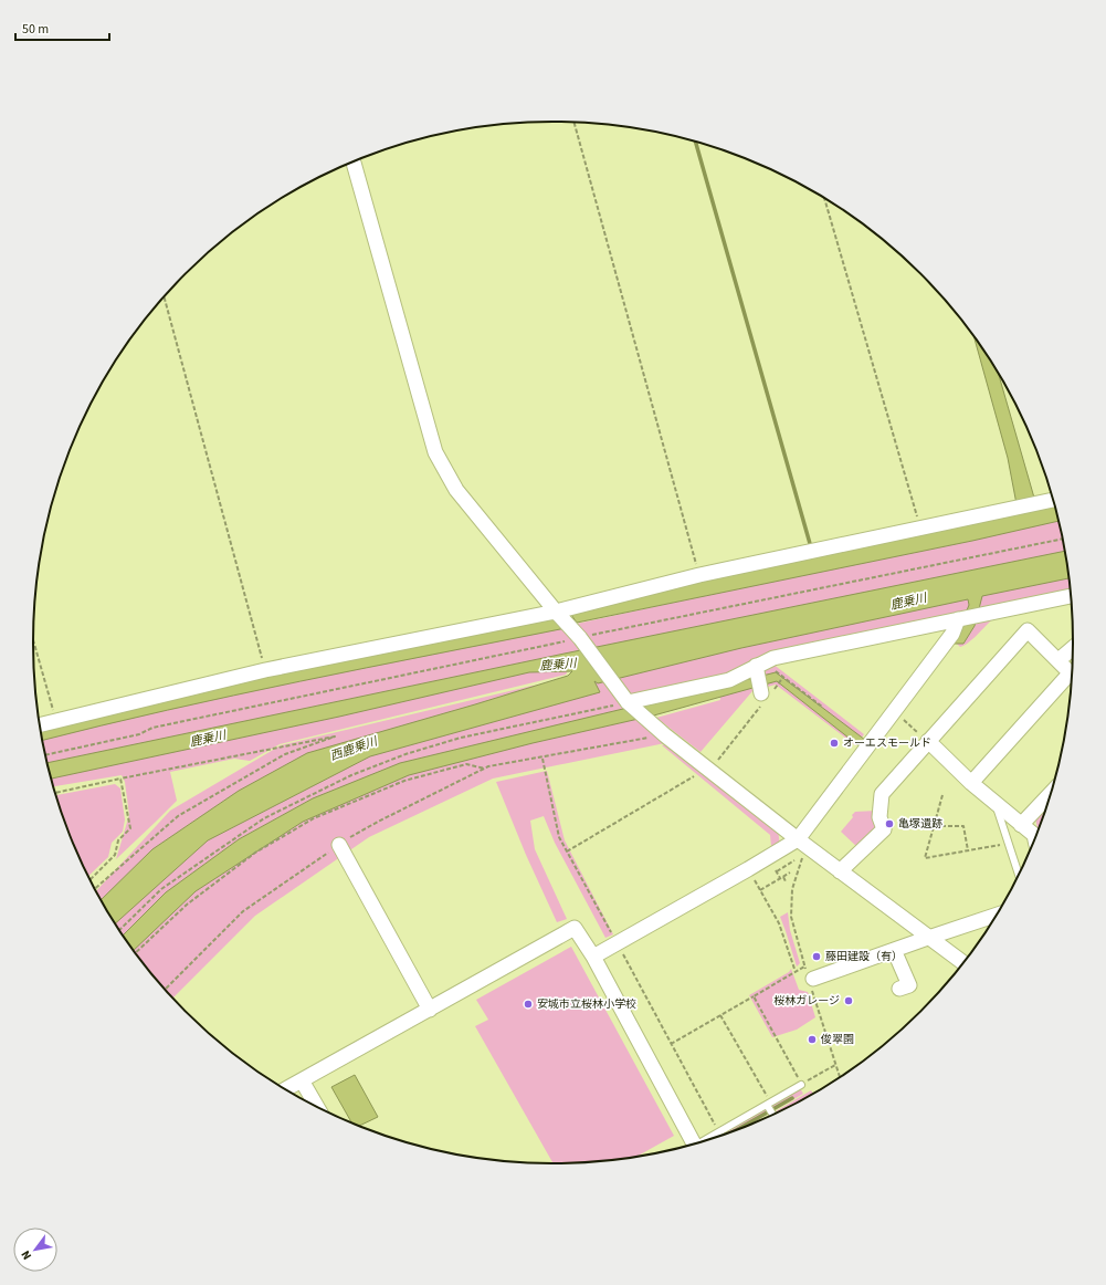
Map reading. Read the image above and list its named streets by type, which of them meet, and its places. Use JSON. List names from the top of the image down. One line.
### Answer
{"water":["鹿乗川","西鹿乗川"],"places":["オーエスモールド","亀塚遺跡","藤田建設（有）","桜林ガレージ","安城市立桜林小学校","俊翠園"],"scale_bar":"50 m","north":"bottom left"}
